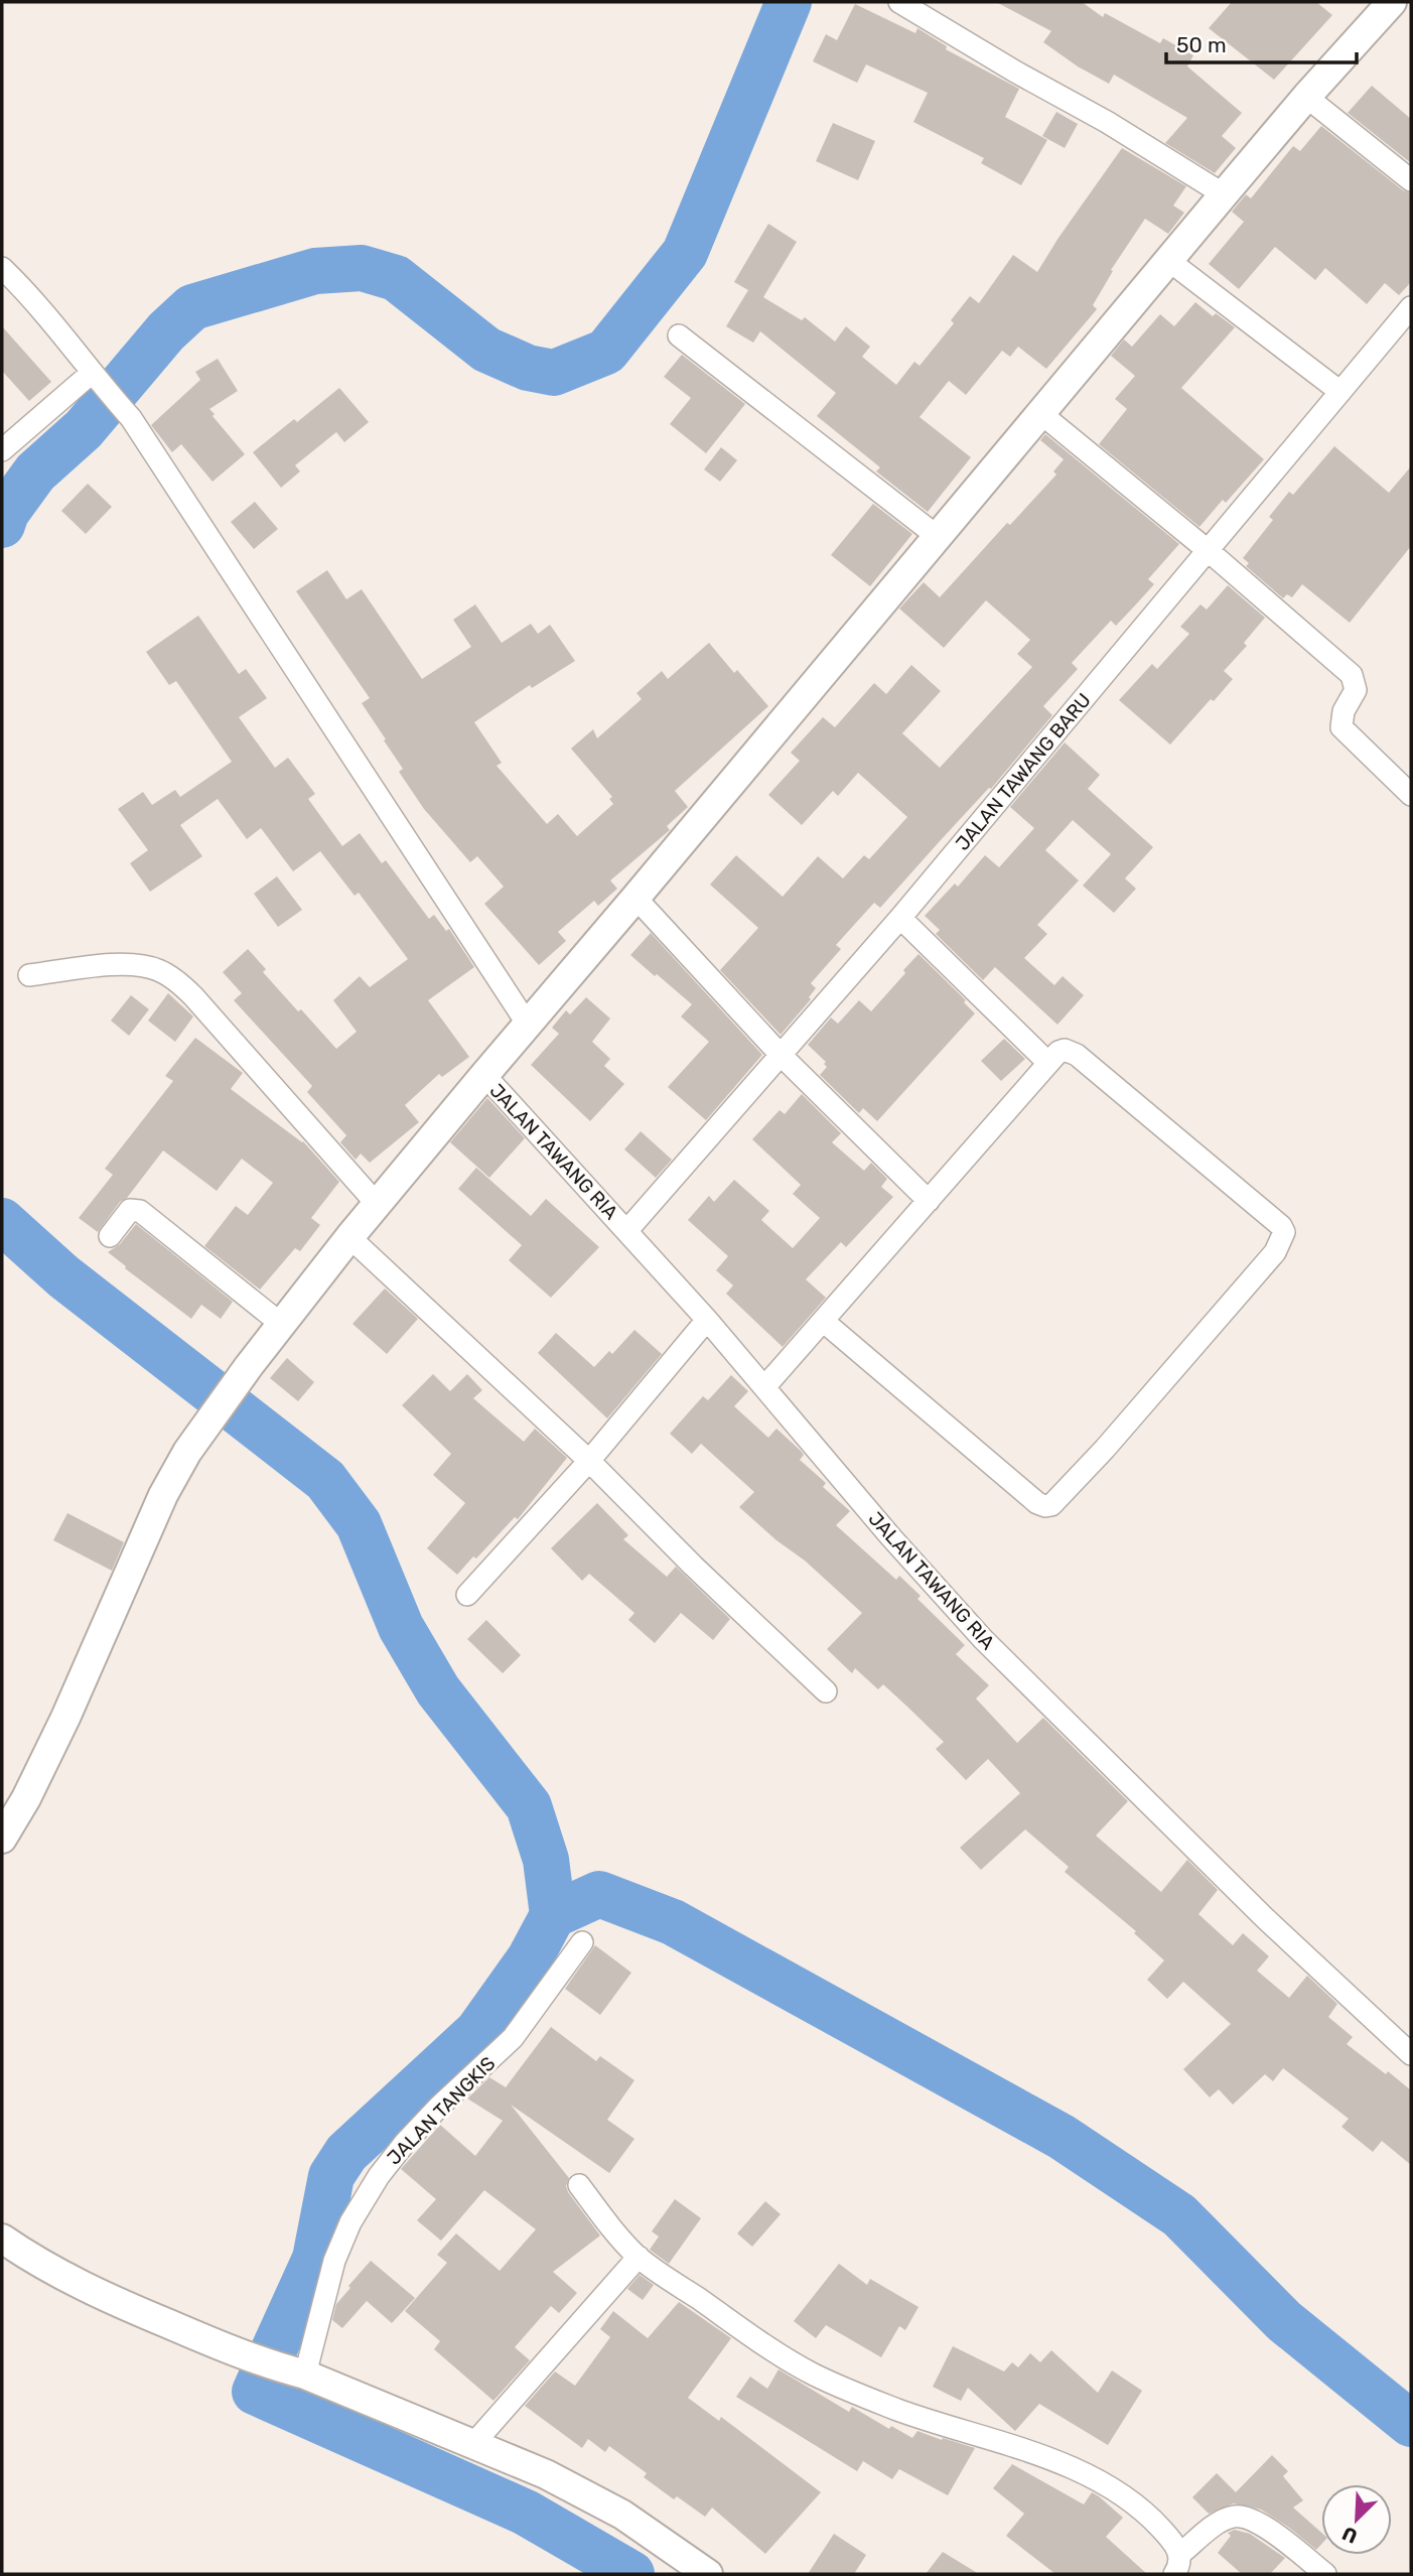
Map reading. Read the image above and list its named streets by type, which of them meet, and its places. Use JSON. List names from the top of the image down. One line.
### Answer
{"streets":{"street":["JALAN TAWANG BARU","JALAN TAWANG RIA","JALAN TANGKIS"]},"crossings":[["JALAN TAWANG BARU","JALAN TAWANG RIA"]],"scale_bar":"50 m","north":"bottom left"}
